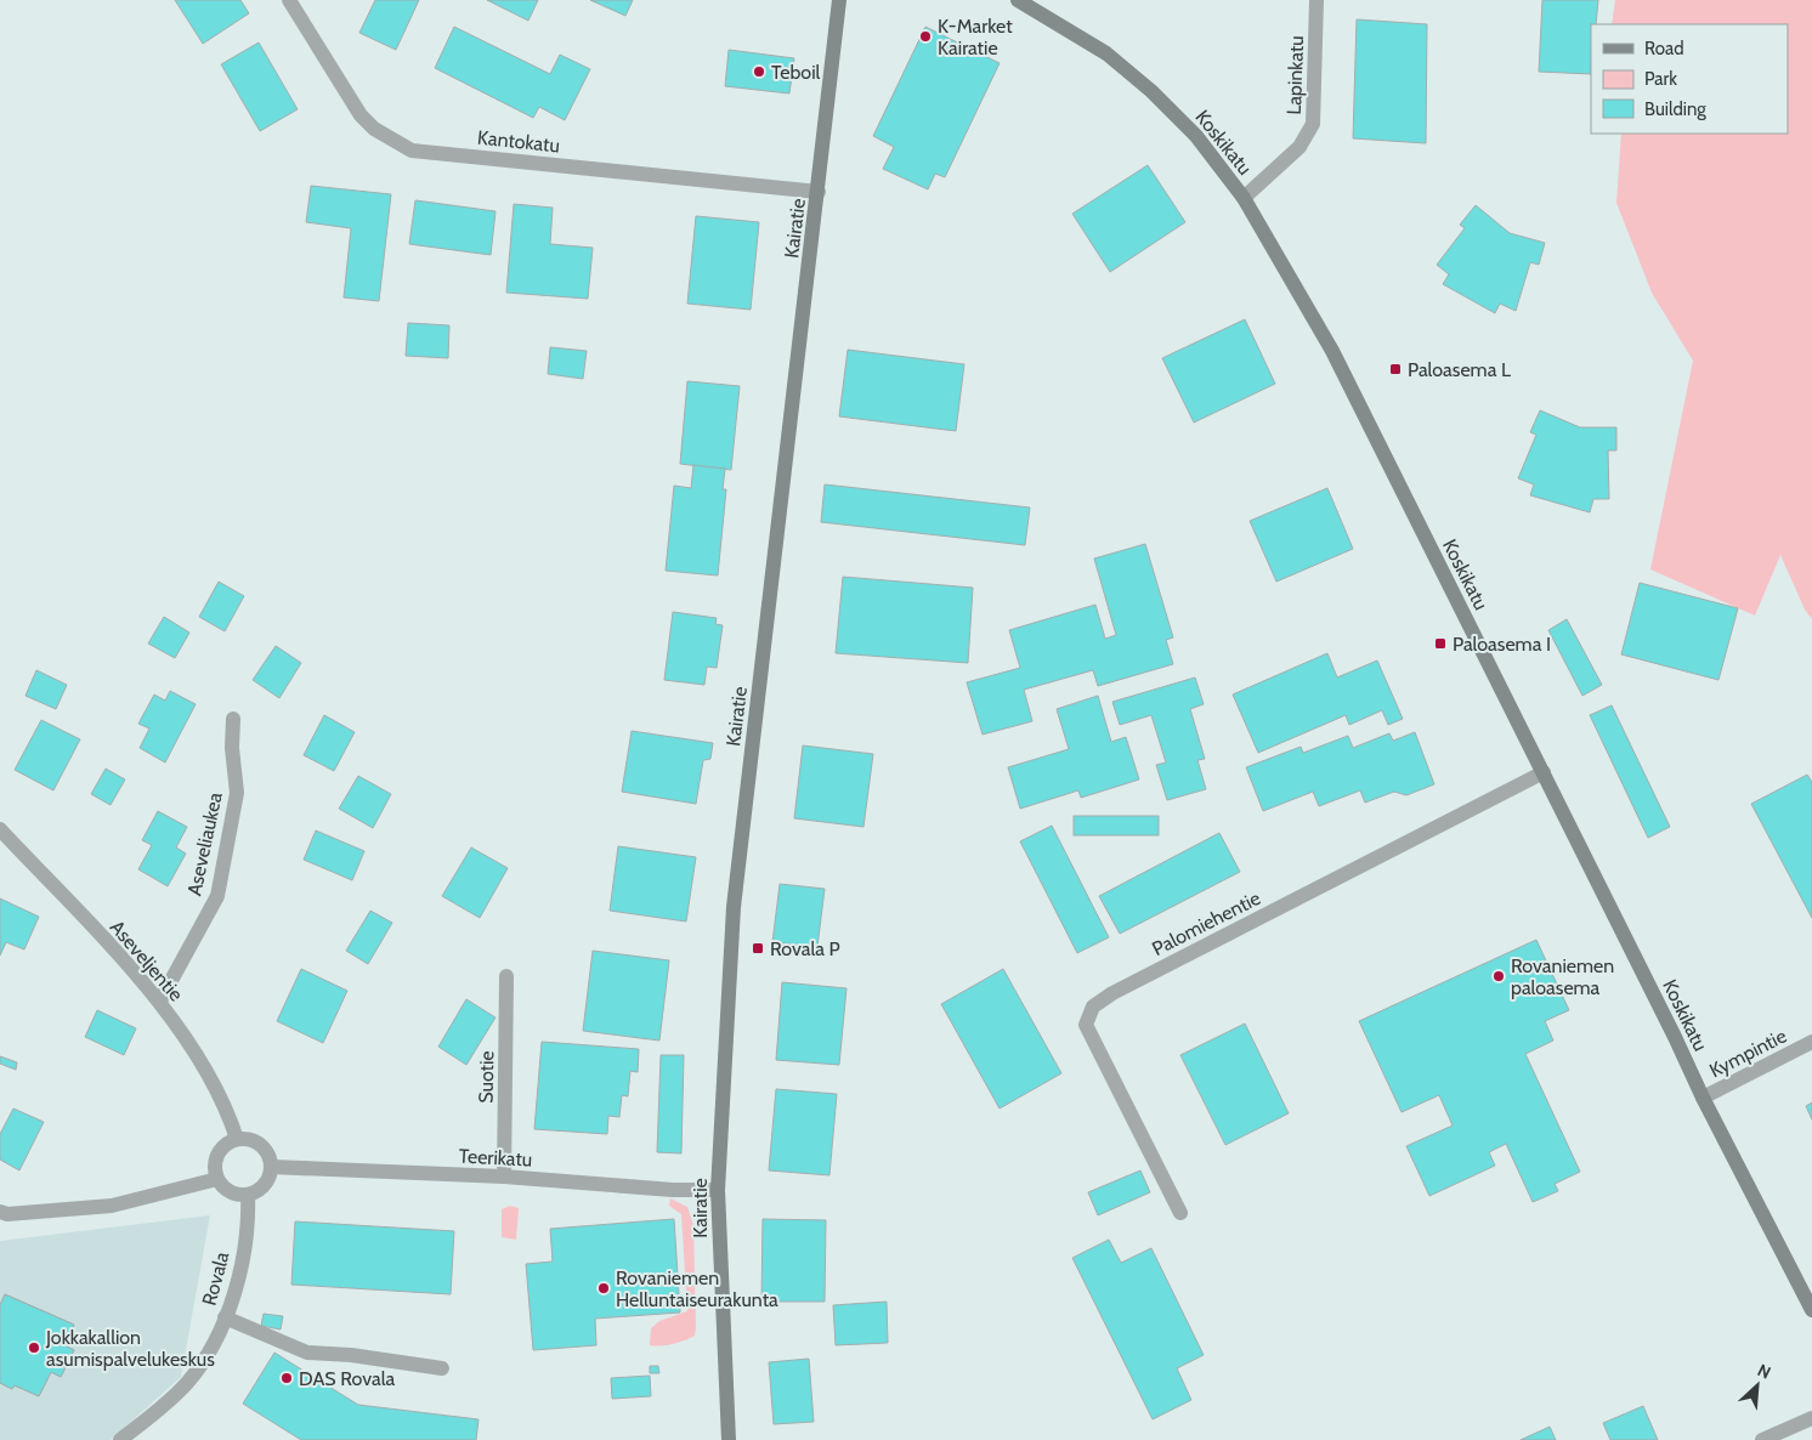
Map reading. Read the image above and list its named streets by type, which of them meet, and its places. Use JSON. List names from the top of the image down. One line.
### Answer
{"streets":{"main road":["Koskikatu","Kairatie"],"street":["Lapinkatu","Kantokatu","Aseveliaukea","Palomiehentie","Aseveljentie","Kympintie","Suotie","Teerikatu","Rovala"]},"crossings":[["Lapinkatu","Koskikatu"],["Kantokatu","Kairatie"],["Koskikatu","Palomiehentie"],["Koskikatu","Kympintie"],["Kairatie","Teerikatu"],["Aseveliaukea","Aseveljentie"],["Aseveljentie","Teerikatu"],["Aseveljentie","Rovala"],["Suotie","Teerikatu"],["Teerikatu","Rovala"]],"places":{"other":["K-Market Kairatie","Teboil","Rovaniemen paloasema","Rovaniemen Helluntaiseurakunta","Jokkakallion asumispalvelukeskus","DAS Rovala"],"transit":["Paloasema L","Paloasema I","Rovala P"]},"legend":["Road","Park","Building"],"north":"top right"}
